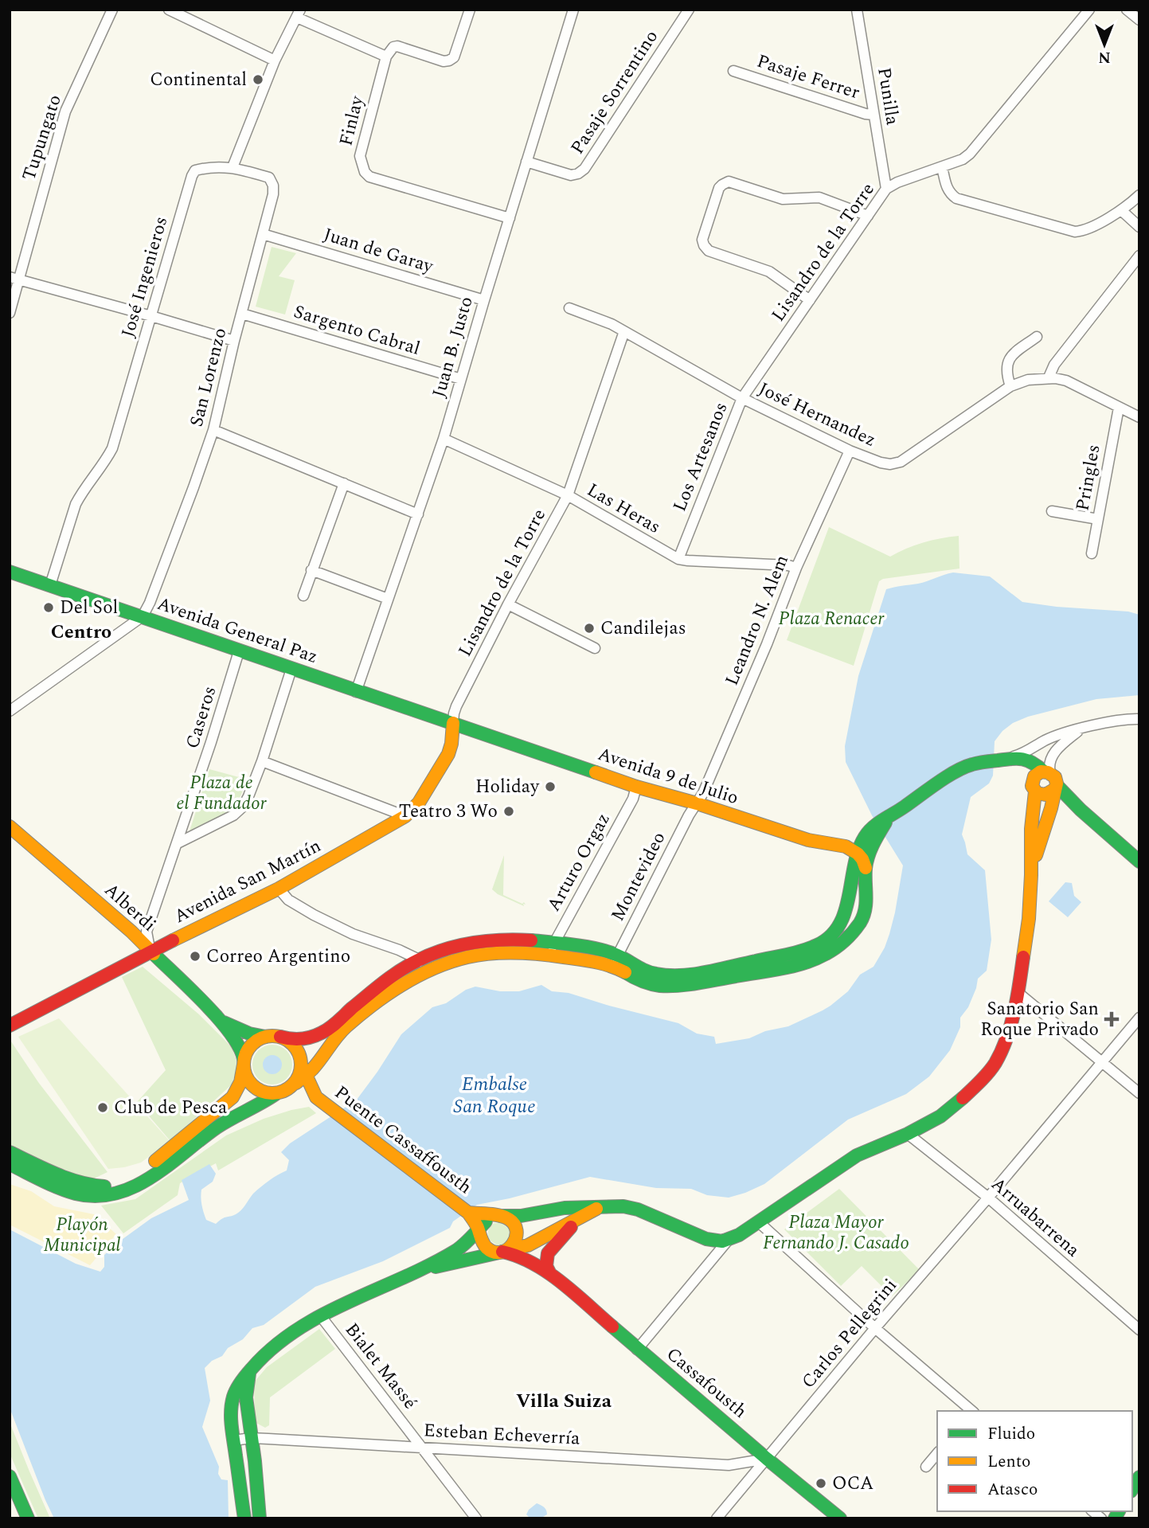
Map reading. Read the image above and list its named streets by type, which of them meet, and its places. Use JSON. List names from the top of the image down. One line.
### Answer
{"streets":{"main road":["Avenida General Paz","Avenida 9 de Julio","Avenida San Martín","Alberdi","Puente Cassaffousth","Cassafousth"],"street":["Pasaje Ferrer","Pasaje Sorrentino","Punilla","Finlay","Tupungato","Juan de Garay","Lisandro de la Torre","José Ingenieros","Sargento Cabral","Juan B. Justo","San Lorenzo","José Hernandez","Los Artesanos","Pringles","Las Heras","Leandro N. Alem","Caseros","Arturo Orgaz","Montevideo","Arruabarrena","Carlos Pellegrini","Bialet Massé","Esteban Echeverría"]},"crossings":[["Pasaje Ferrer","Punilla"],["Pasaje Sorrentino","Juan B. Justo"],["Punilla","Lisandro de la Torre"],["Finlay","Juan B. Justo"],["Juan de Garay","Juan B. Justo"],["Juan de Garay","San Lorenzo"],["Lisandro de la Torre","José Hernandez"],["Lisandro de la Torre","Los Artesanos"],["Lisandro de la Torre","Las Heras"],["Lisandro de la Torre","Avenida General Paz"],["Lisandro de la Torre","Avenida 9 de Julio"],["Lisandro de la Torre","Avenida San Martín"],["José Ingenieros","San Lorenzo"],["José Ingenieros","Avenida General Paz"],["Sargento Cabral","Juan B. Justo"],["Sargento Cabral","San Lorenzo"],["Juan B. Justo","Las Heras"],["Juan B. Justo","Avenida General Paz"],["San Lorenzo","Avenida General Paz"],["José Hernandez","Los Artesanos"],["José Hernandez","Pringles"],["José Hernandez","Leandro N. Alem"],["Los Artesanos","Las Heras"],["Las Heras","Leandro N. Alem"],["Leandro N. Alem","Avenida 9 de Julio"],["Leandro N. Alem","Montevideo"],["Avenida General Paz","Caseros"],["Avenida General Paz","Avenida 9 de Julio"],["Avenida General Paz","Avenida San Martín"],["Caseros","Avenida San Martín"],["Caseros","Alberdi"],["Avenida 9 de Julio","Arturo Orgaz"],["Avenida 9 de Julio","Montevideo"],["Avenida 9 de Julio","Avenida San Martín"],["Avenida San Martín","Alberdi"],["Alberdi","Puente Cassaffousth"],["Puente Cassaffousth","Cassafousth"],["Arruabarrena","Carlos Pellegrini"],["Carlos Pellegrini","Cassafousth"],["Carlos Pellegrini","Esteban Echeverría"],["Bialet Massé","Esteban Echeverría"],["Cassafousth","Esteban Echeverría"]],"districts":["Centro","Villa Suiza"],"water":["Embalse San Roque"],"parks":["Plaza Renacer","Plaza de el Fundador","Plaza Mayor Fernando J. Casado","Playón Municipal"],"places":{"other":["Continental","Del Sol","Candilejas","Holiday","Teatro 3 Wo","Correo Argentino","Club de Pesca","OCA"],"health":["Sanatorio San Roque Privado"]},"legend":["Fluido","Lento","Atasco"],"north":"bottom"}
